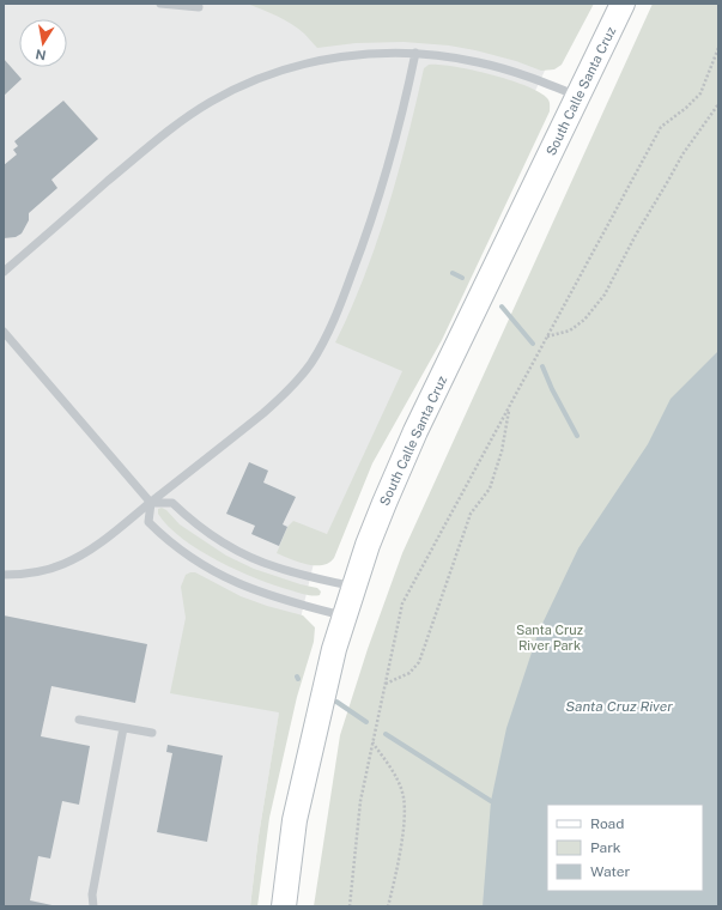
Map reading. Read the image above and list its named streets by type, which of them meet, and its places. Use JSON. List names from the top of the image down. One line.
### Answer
{"streets":{"street":["South Calle Santa Cruz"]},"water":["Santa Cruz River"],"parks":["Santa Cruz River Park"],"legend":["Road","Park","Water"],"north":"bottom"}
